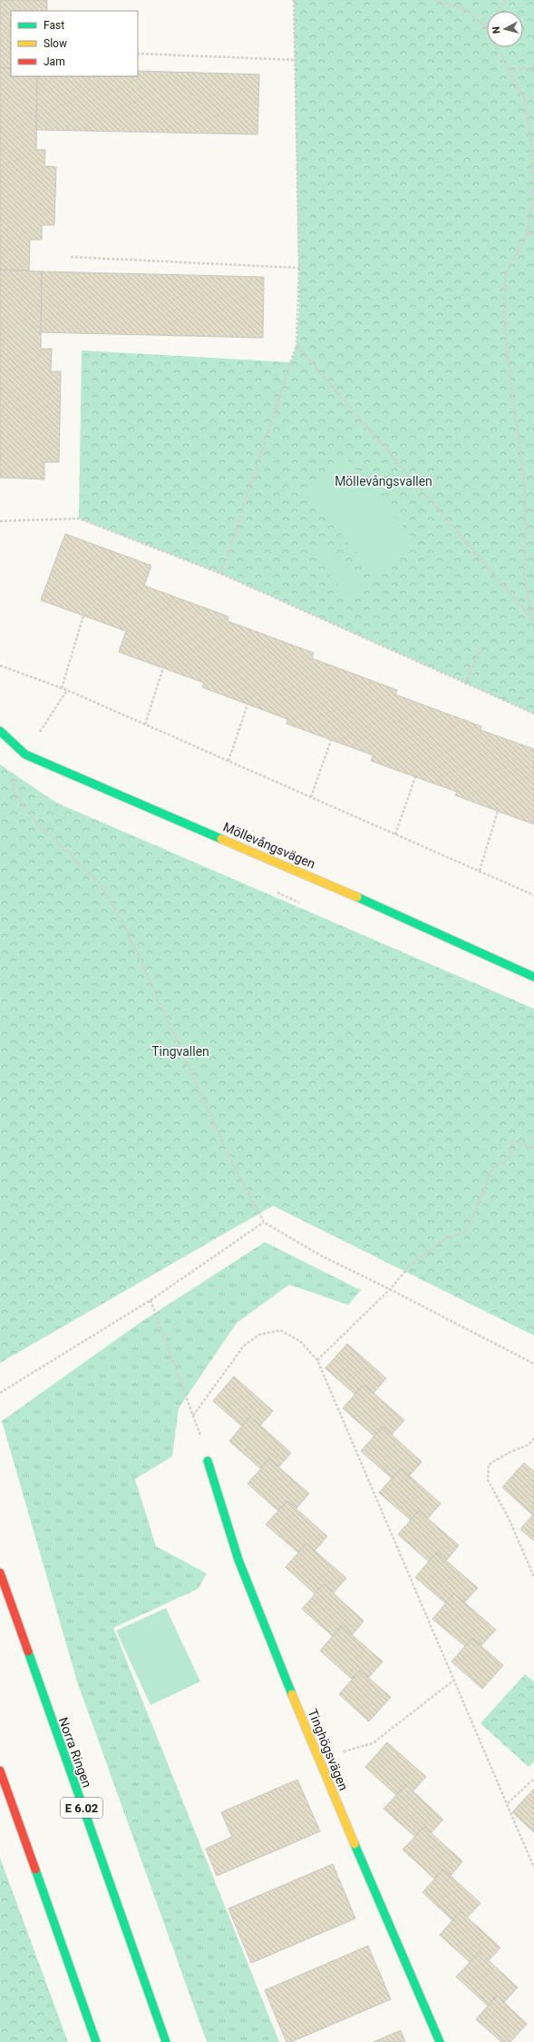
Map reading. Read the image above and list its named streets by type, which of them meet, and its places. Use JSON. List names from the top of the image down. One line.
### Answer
{"streets":{"street":["Möllevångsvägen","Tinghögsvägen","Norra Ringen","E 6.02"]},"parks":["Möllevångsvallen","Tingvallen"],"legend":["Fast","Slow","Jam"],"north":"left"}
